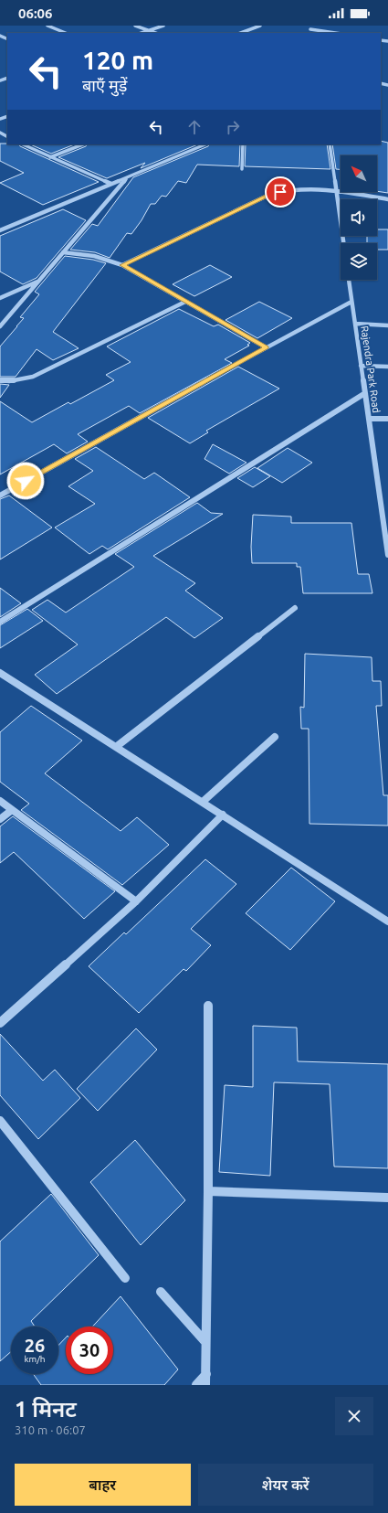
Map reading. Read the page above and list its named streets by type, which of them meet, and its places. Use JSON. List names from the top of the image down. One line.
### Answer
{"streets":{"street":["Rajendra Park Road"]},"north":"top left","page":{"status":"06:06","turn":["120 m","बाएँ मुड़ें"],"speed":"26 km/h","limit":"30","heading":["1 मिनट","310 m · 06:07"],"buttons":["बाहर","शेयर करें"]}}
